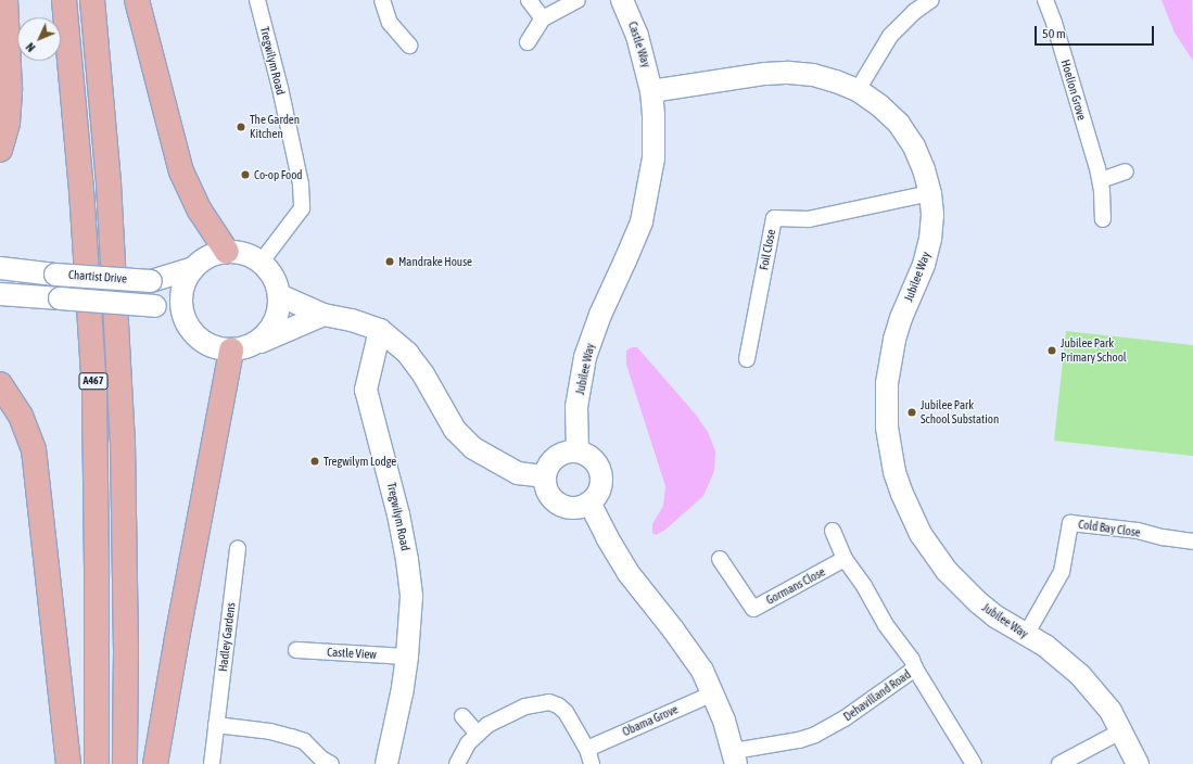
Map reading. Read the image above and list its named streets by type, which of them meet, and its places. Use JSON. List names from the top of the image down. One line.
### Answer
{"streets":{"main road":["A467"],"street":["Castle Way","Tregwilym Road","Hoelion Grove","Foil Close","Chartist Drive","Jubilee Way","Cold Bay Close","Gormans Close","Hadley Gardens","Castle View","Dehavilland Road","Obama Grove"]},"crossings":[["Castle Way","Jubilee Way"],["Tregwilym Road","Chartist Drive"],["Tregwilym Road","Castle View"],["Foil Close","Jubilee Way"],["Jubilee Way","Cold Bay Close"]],"places":["The Garden Kitchen","Co-op Food","Mandrake House","Jubilee Park Primary School","Jubilee Park School Substation","Tregwilym Lodge"],"scale_bar":"50 m","north":"bottom left"}
